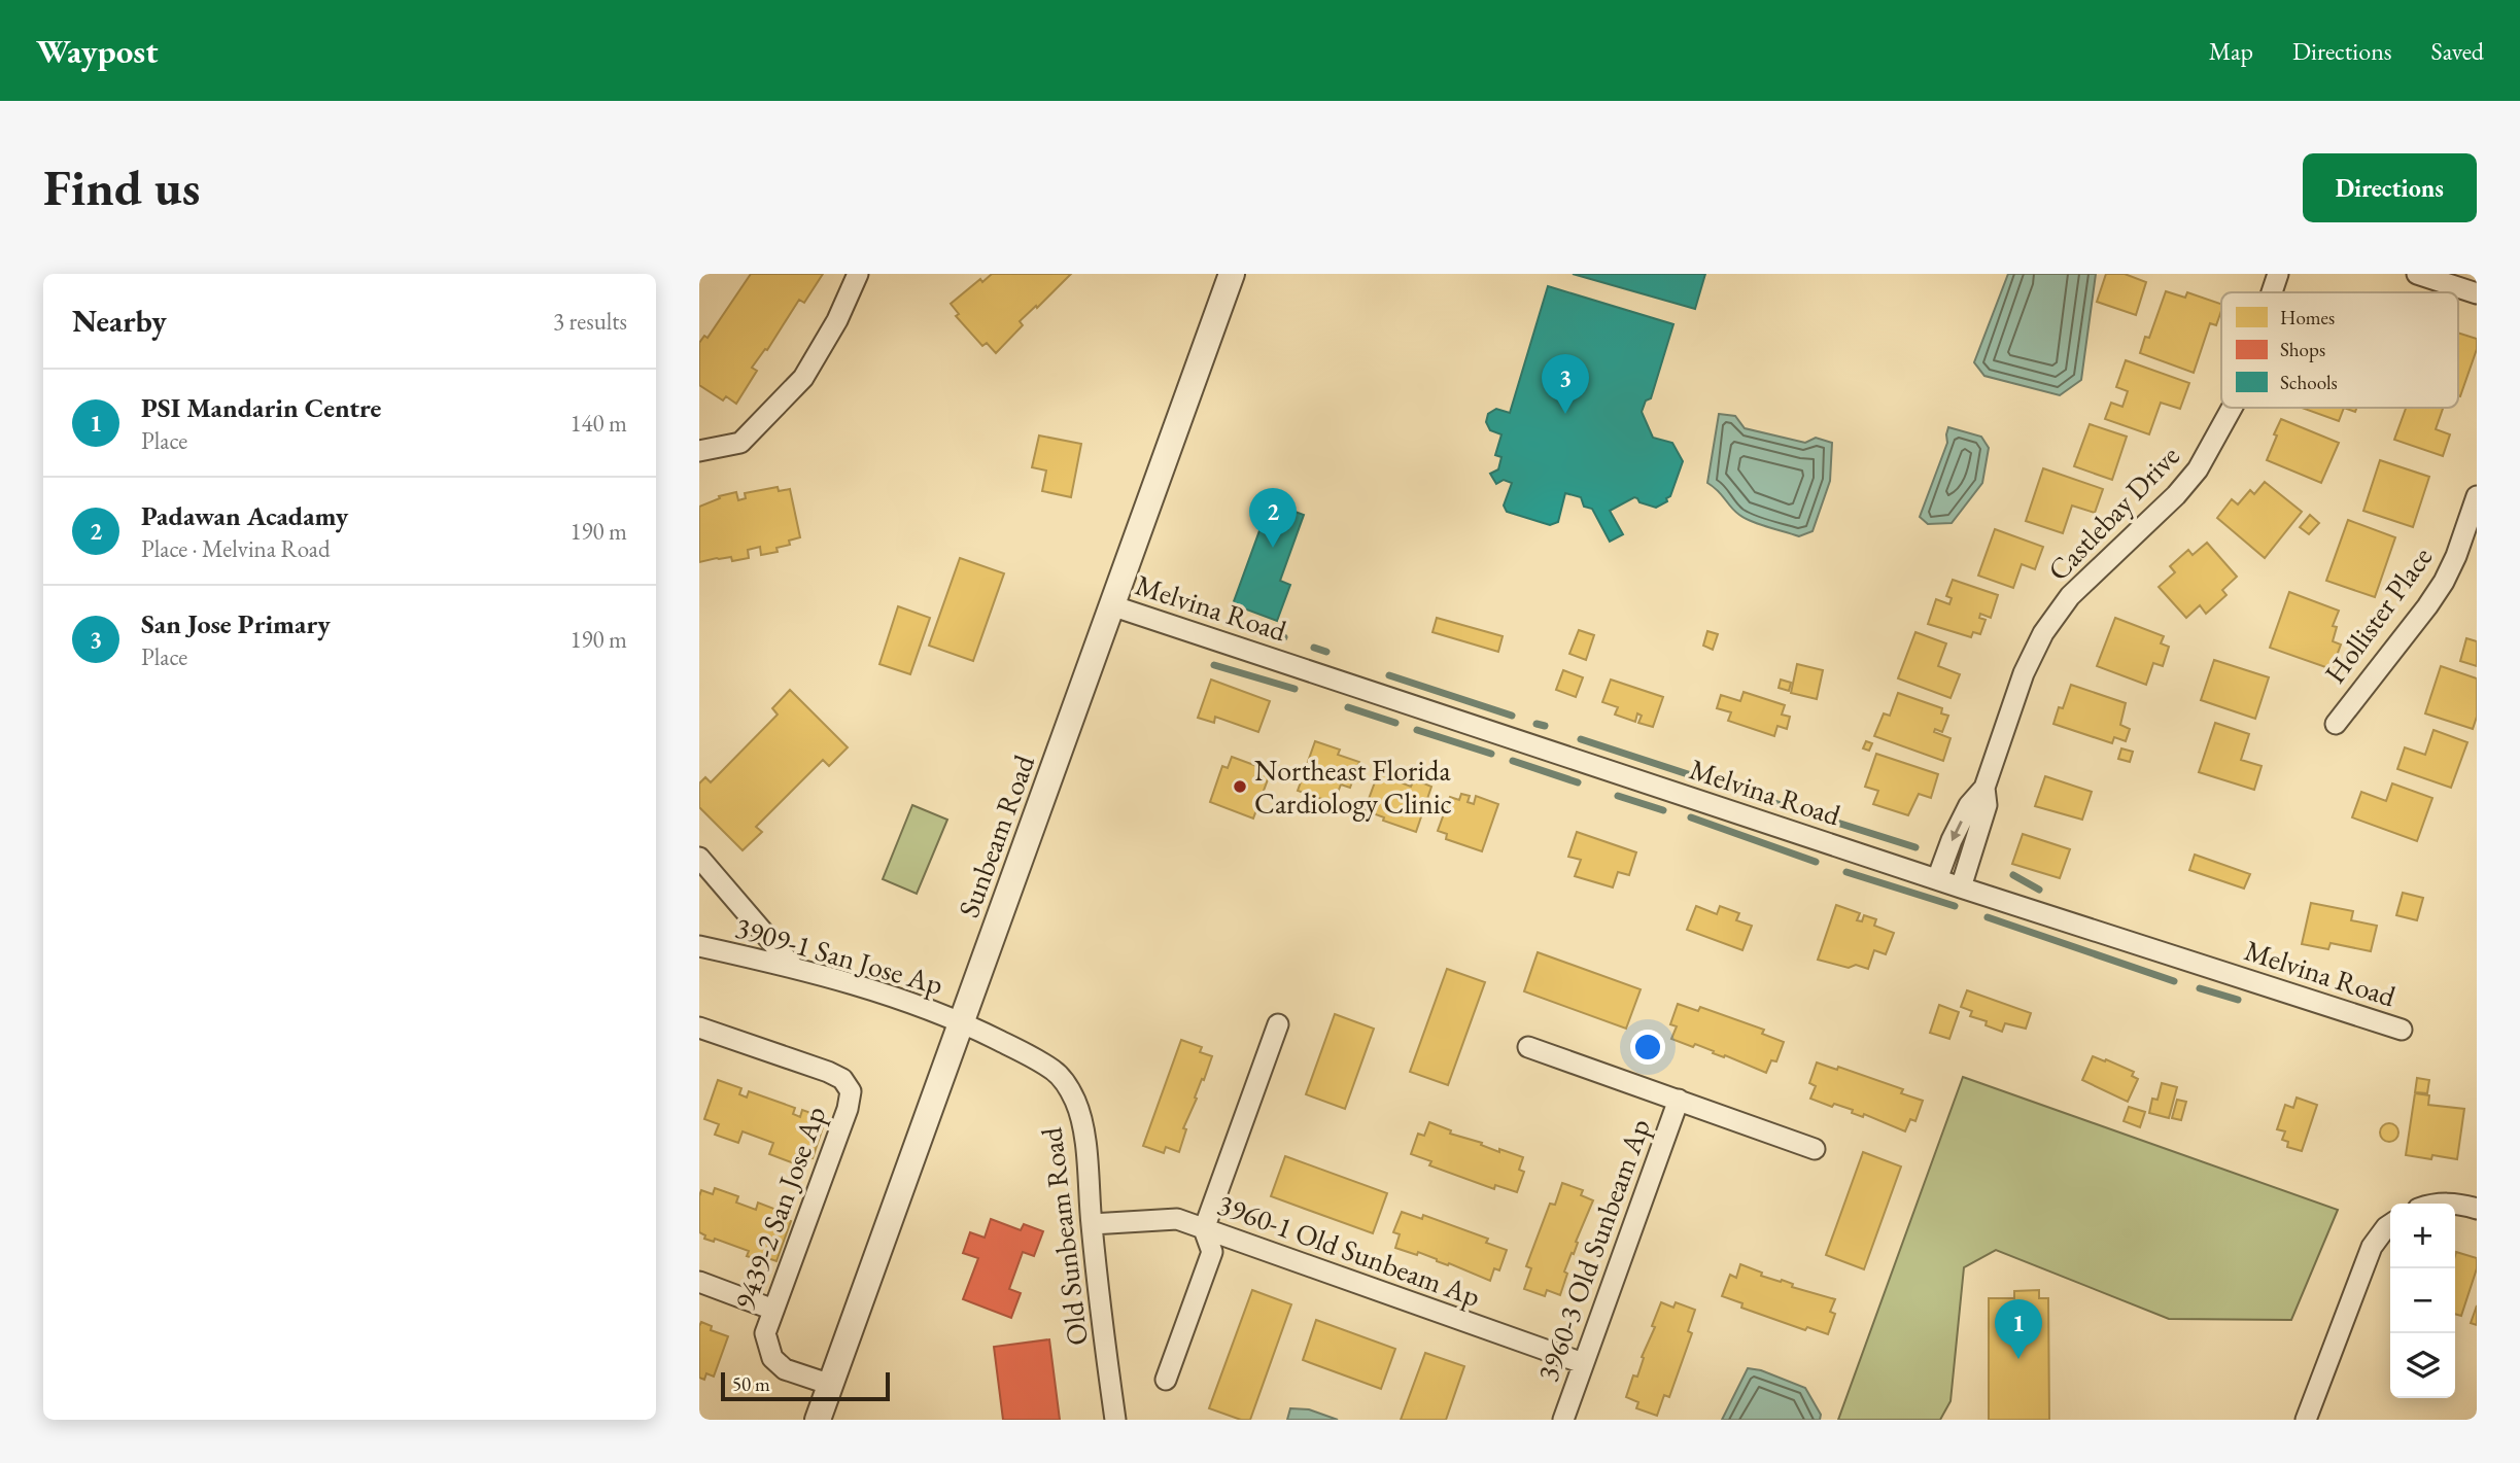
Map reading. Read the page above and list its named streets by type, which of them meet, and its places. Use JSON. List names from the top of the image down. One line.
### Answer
{"streets":{"street":["Castlebay Drive","Melvina Road","Hollister Place","Sunbeam Road","3909-1 San Jose Ap","9439-2 San Jose Ap","Old Sunbeam Road","3960-1 Old Sunbeam Ap","3960-3 Old Sunbeam Ap"]},"crossings":[["Castlebay Drive","Melvina Road"],["Melvina Road","Sunbeam Road"],["Sunbeam Road","3909-1 San Jose Ap"],["Sunbeam Road","9439-2 San Jose Ap"],["Sunbeam Road","Old Sunbeam Road"],["3909-1 San Jose Ap","Old Sunbeam Road"],["Old Sunbeam Road","3960-1 Old Sunbeam Ap"],["3960-1 Old Sunbeam Ap","3960-3 Old Sunbeam Ap"]],"places":["Northeast Florida Cardiology Clinic"],"legend":["Homes","Shops","Schools"],"scale_bar":"50 m","page":{"header":"Waypost","nav":["Map","Directions","Saved"],"buttons":"Directions","title":"Find us","heading":["Nearby","3 results"],"pins":["3","2","1"],"list":[{"mark":"1","name":"PSI Mandarin Centre","note":"Place","value":"140 m"},{"mark":"2","name":"Padawan Acadamy","note":"Place · Melvina Road","value":"190 m"},{"mark":"3","name":"San Jose Primary","note":"Place","value":"190 m"}],"map_buttons":["+","−"],"scale":"50 m"}}
